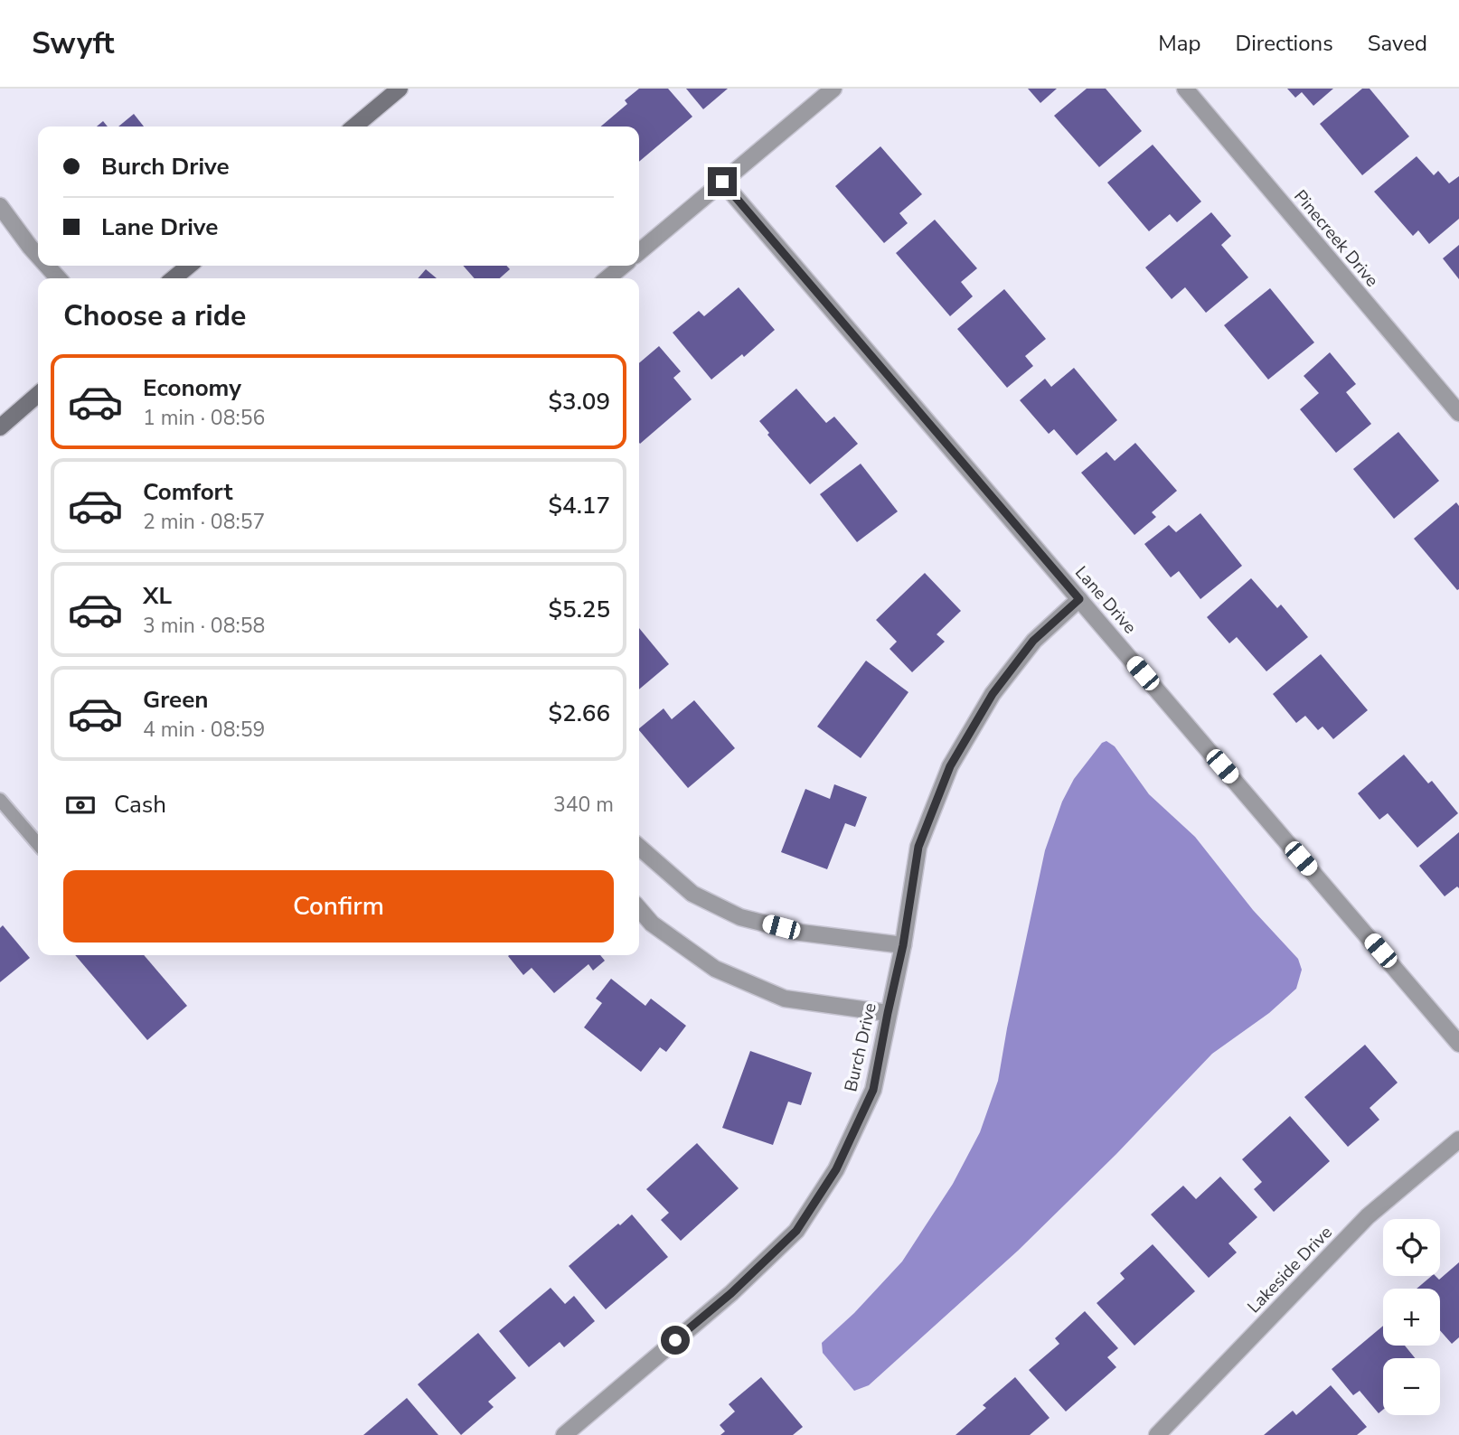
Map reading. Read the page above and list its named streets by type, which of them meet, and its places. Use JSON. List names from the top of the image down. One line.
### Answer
{"streets":{"street":["Pinecreek Drive","Lane Drive","Burch Drive","Lakeside Drive"]},"crossings":[["Lane Drive","Burch Drive"]],"page":{"header":"Swyft","nav":["Map","Directions","Saved"],"banner":["Burch Drive","Lane Drive"],"heading":"Choose a ride","list":[{"name":"Economy","note":"1 min · 08:56","value":"$3.09"},{"name":"Comfort","note":"2 min · 08:57","value":"$4.17"},{"name":"XL","note":"3 min · 08:58","value":"$5.25"},{"name":"Green","note":"4 min · 08:59","value":"$2.66"}],"pay":["Cash","340 m"],"buttons":"Confirm","map_buttons":["+","−"]}}
